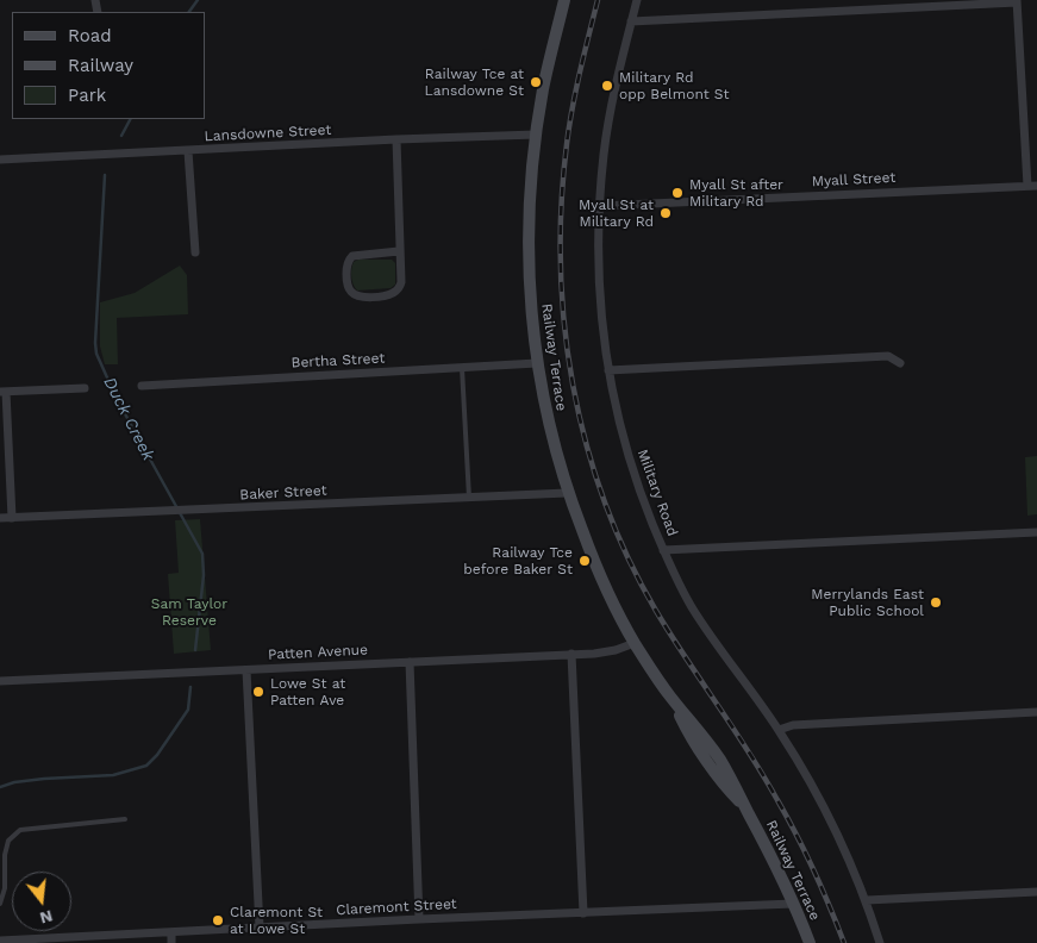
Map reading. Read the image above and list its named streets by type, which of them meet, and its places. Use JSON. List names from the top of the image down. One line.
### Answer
{"streets":{"main road":["Railway Terrace"],"street":["Lansdowne Street","Myall Street","Bertha Street","Baker Street","Military Road","Patten Avenue","Claremont Street"]},"crossings":[["Lansdowne Street","Railway Terrace"],["Myall Street","Military Road"],["Railway Terrace","Bertha Street"],["Railway Terrace","Baker Street"],["Railway Terrace","Patten Avenue"],["Railway Terrace","Claremont Street"]],"water":["Duck Creek"],"parks":["Sam Taylor Reserve"],"places":["Railway Tce at Lansdowne St","Military Rd opp Belmont St","Myall St after Military Rd","Myall St at Military Rd","Railway Tce before Baker St","Merrylands East Public School","Lowe St at Patten Ave","Claremont St at Lowe St"],"legend":["Road","Railway","Park"],"north":"bottom"}
